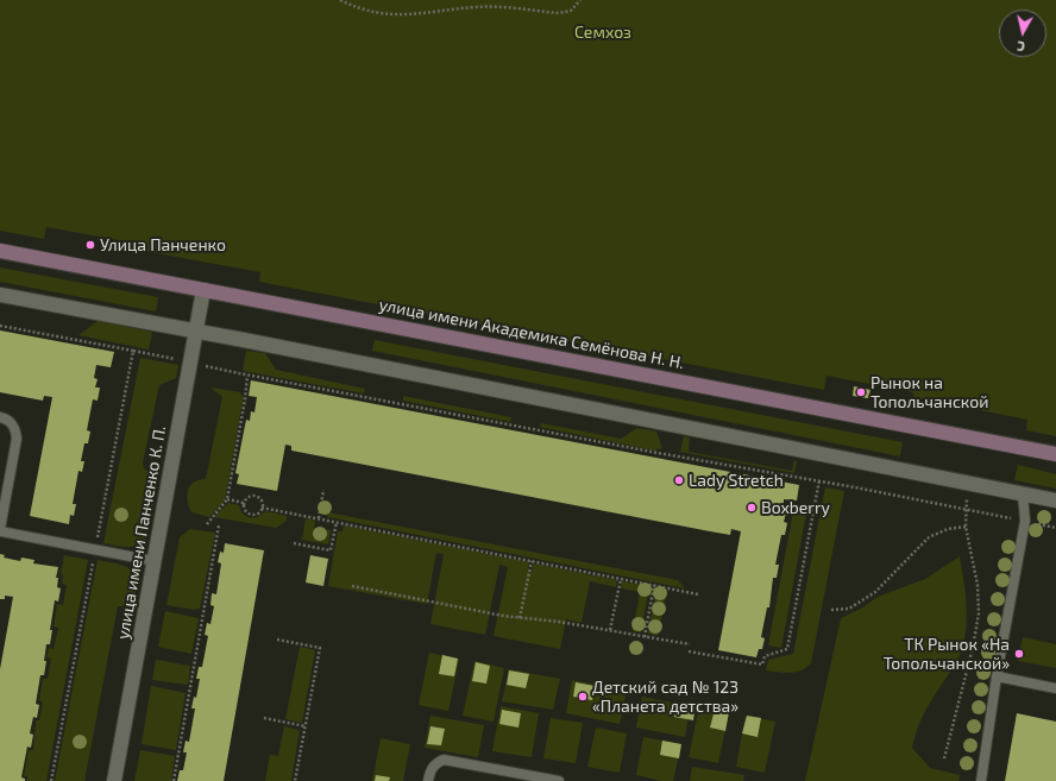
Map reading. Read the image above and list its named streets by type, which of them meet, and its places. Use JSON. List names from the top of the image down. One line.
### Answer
{"streets":{"main road":["улица имени Академика Семёнова Н. Н."],"street":["улица имени Панченко К. П."]},"crossings":[["улица имени Академика Семёнова Н. Н.","улица имени Панченко К. П."]],"parks":["Семхоз"],"places":["Улица Панченко","Рынок на Топольчанской","Lady Stretch","Boxberry","ТК Рынок «На Топольчанской»","Детский сад № 123 «Планета детства»"],"north":"bottom"}
